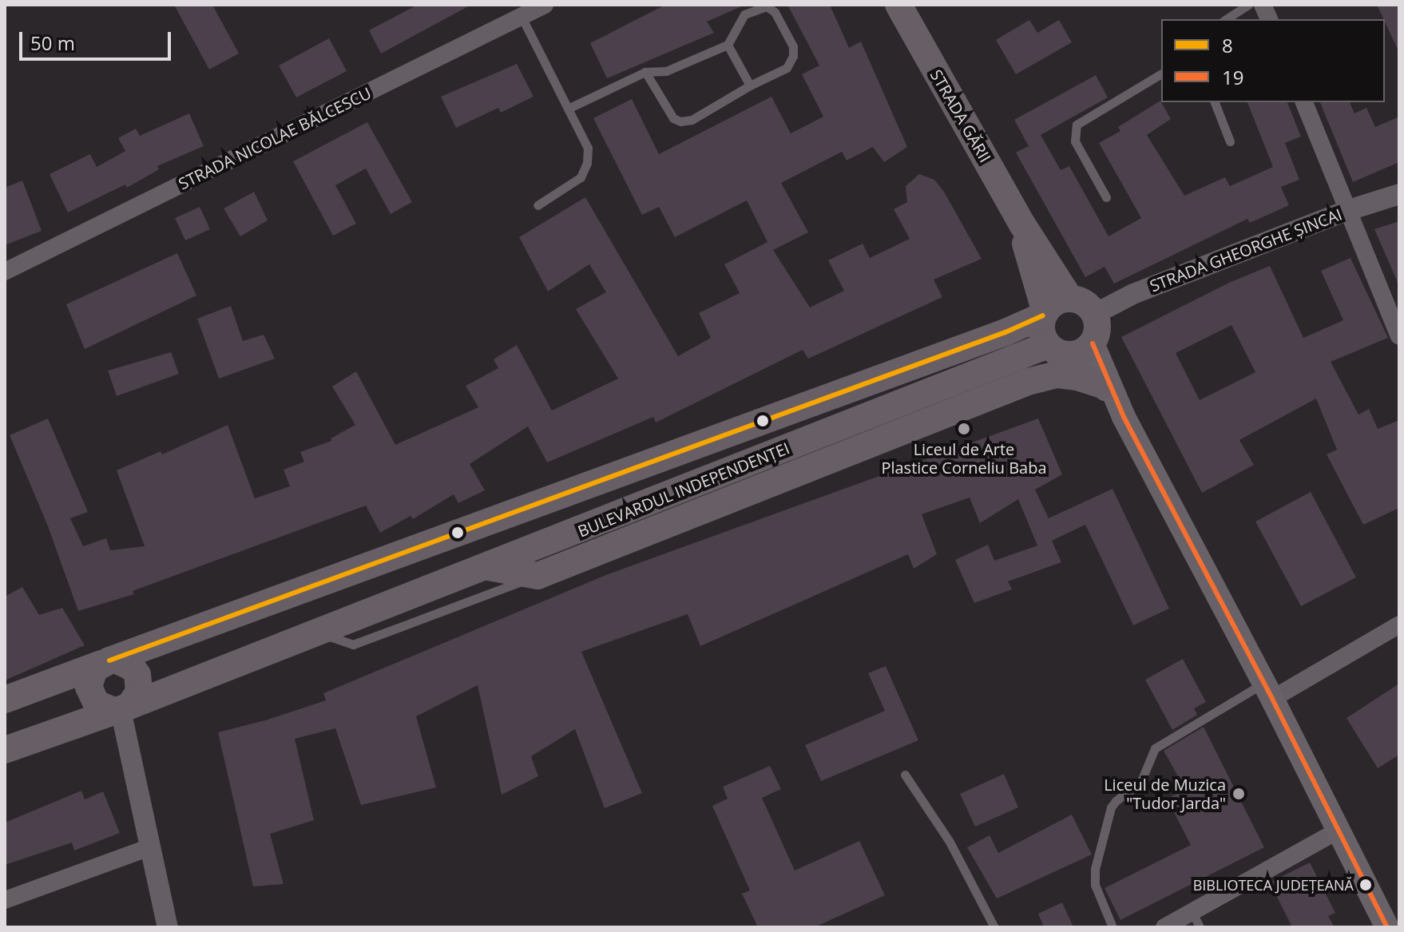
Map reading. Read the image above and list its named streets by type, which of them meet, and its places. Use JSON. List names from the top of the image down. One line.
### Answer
{"streets":{"main road":["STRADA GĂRII","BULEVARDUL INDEPENDENȚEI"],"street":["STRADA NICOLAE BĂLCESCU","STRADA GHEORGHE ȘINCAI"]},"crossings":[["STRADA GĂRII","STRADA GHEORGHE ȘINCAI"],["STRADA GĂRII","BULEVARDUL INDEPENDENȚEI"],["STRADA GHEORGHE ȘINCAI","BULEVARDUL INDEPENDENȚEI"]],"places":["Liceul de Arte Plastice Corneliu Baba","Liceul de Muzica \"Tudor Jarda\"","BIBLIOTECA JUDEȚEANĂ"],"lines":["transit line 8","transit line 19"],"legend":["8","19"],"scale_bar":"50 m"}
